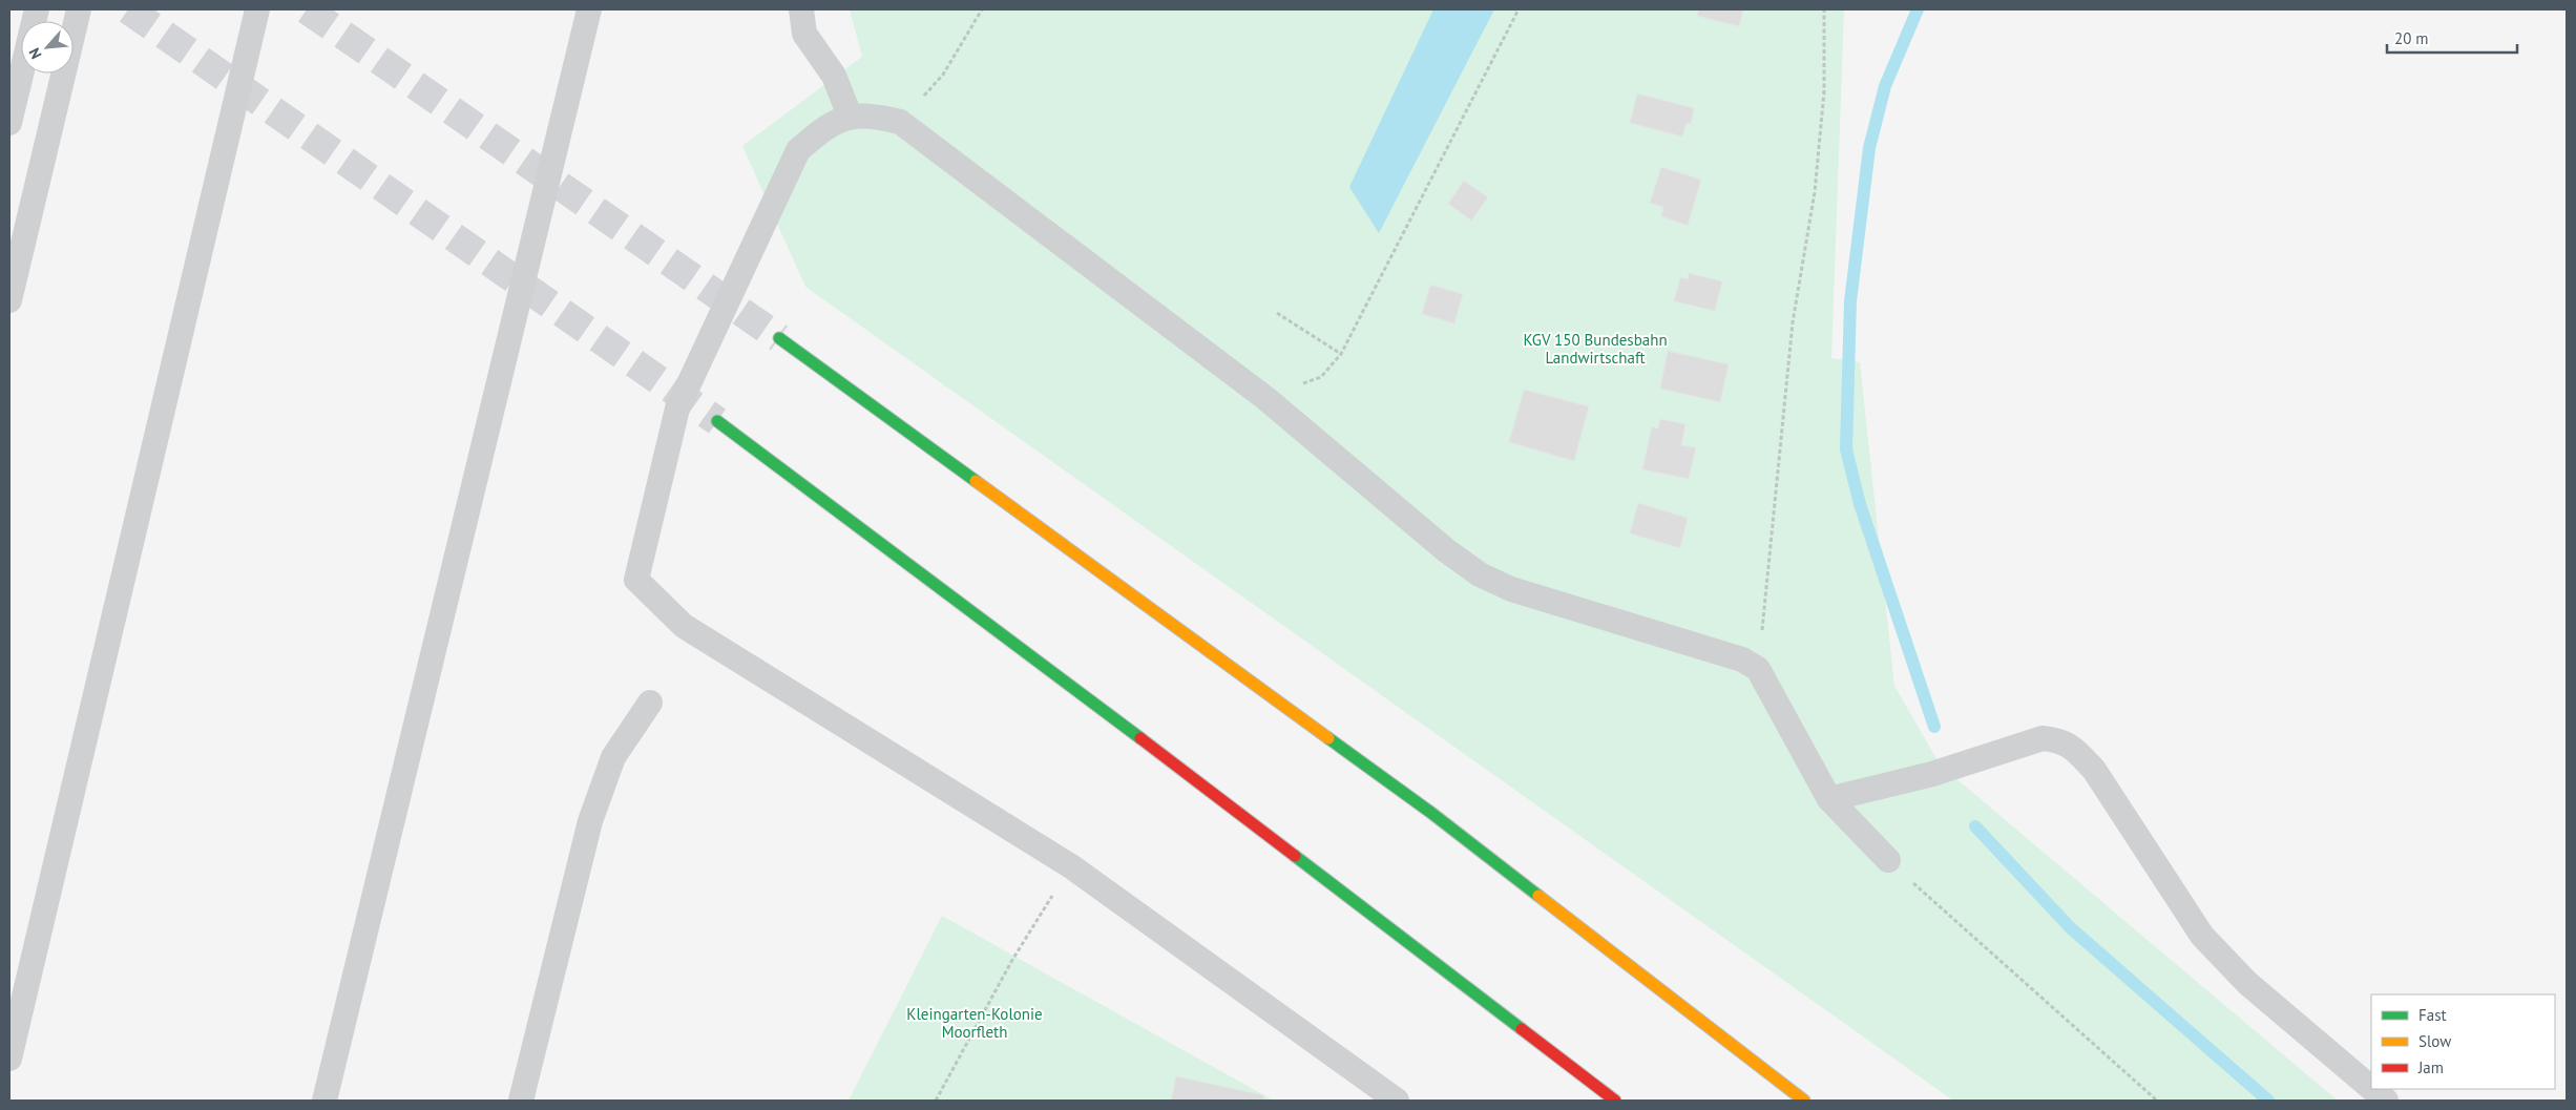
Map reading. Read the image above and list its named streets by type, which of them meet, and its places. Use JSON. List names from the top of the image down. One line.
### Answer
{"parks":["KGV 150 Bundesbahn Landwirtschaft","Kleingarten-Kolonie Moorfleth"],"legend":["Fast","Slow","Jam"],"scale_bar":"20 m","north":"bottom left"}
